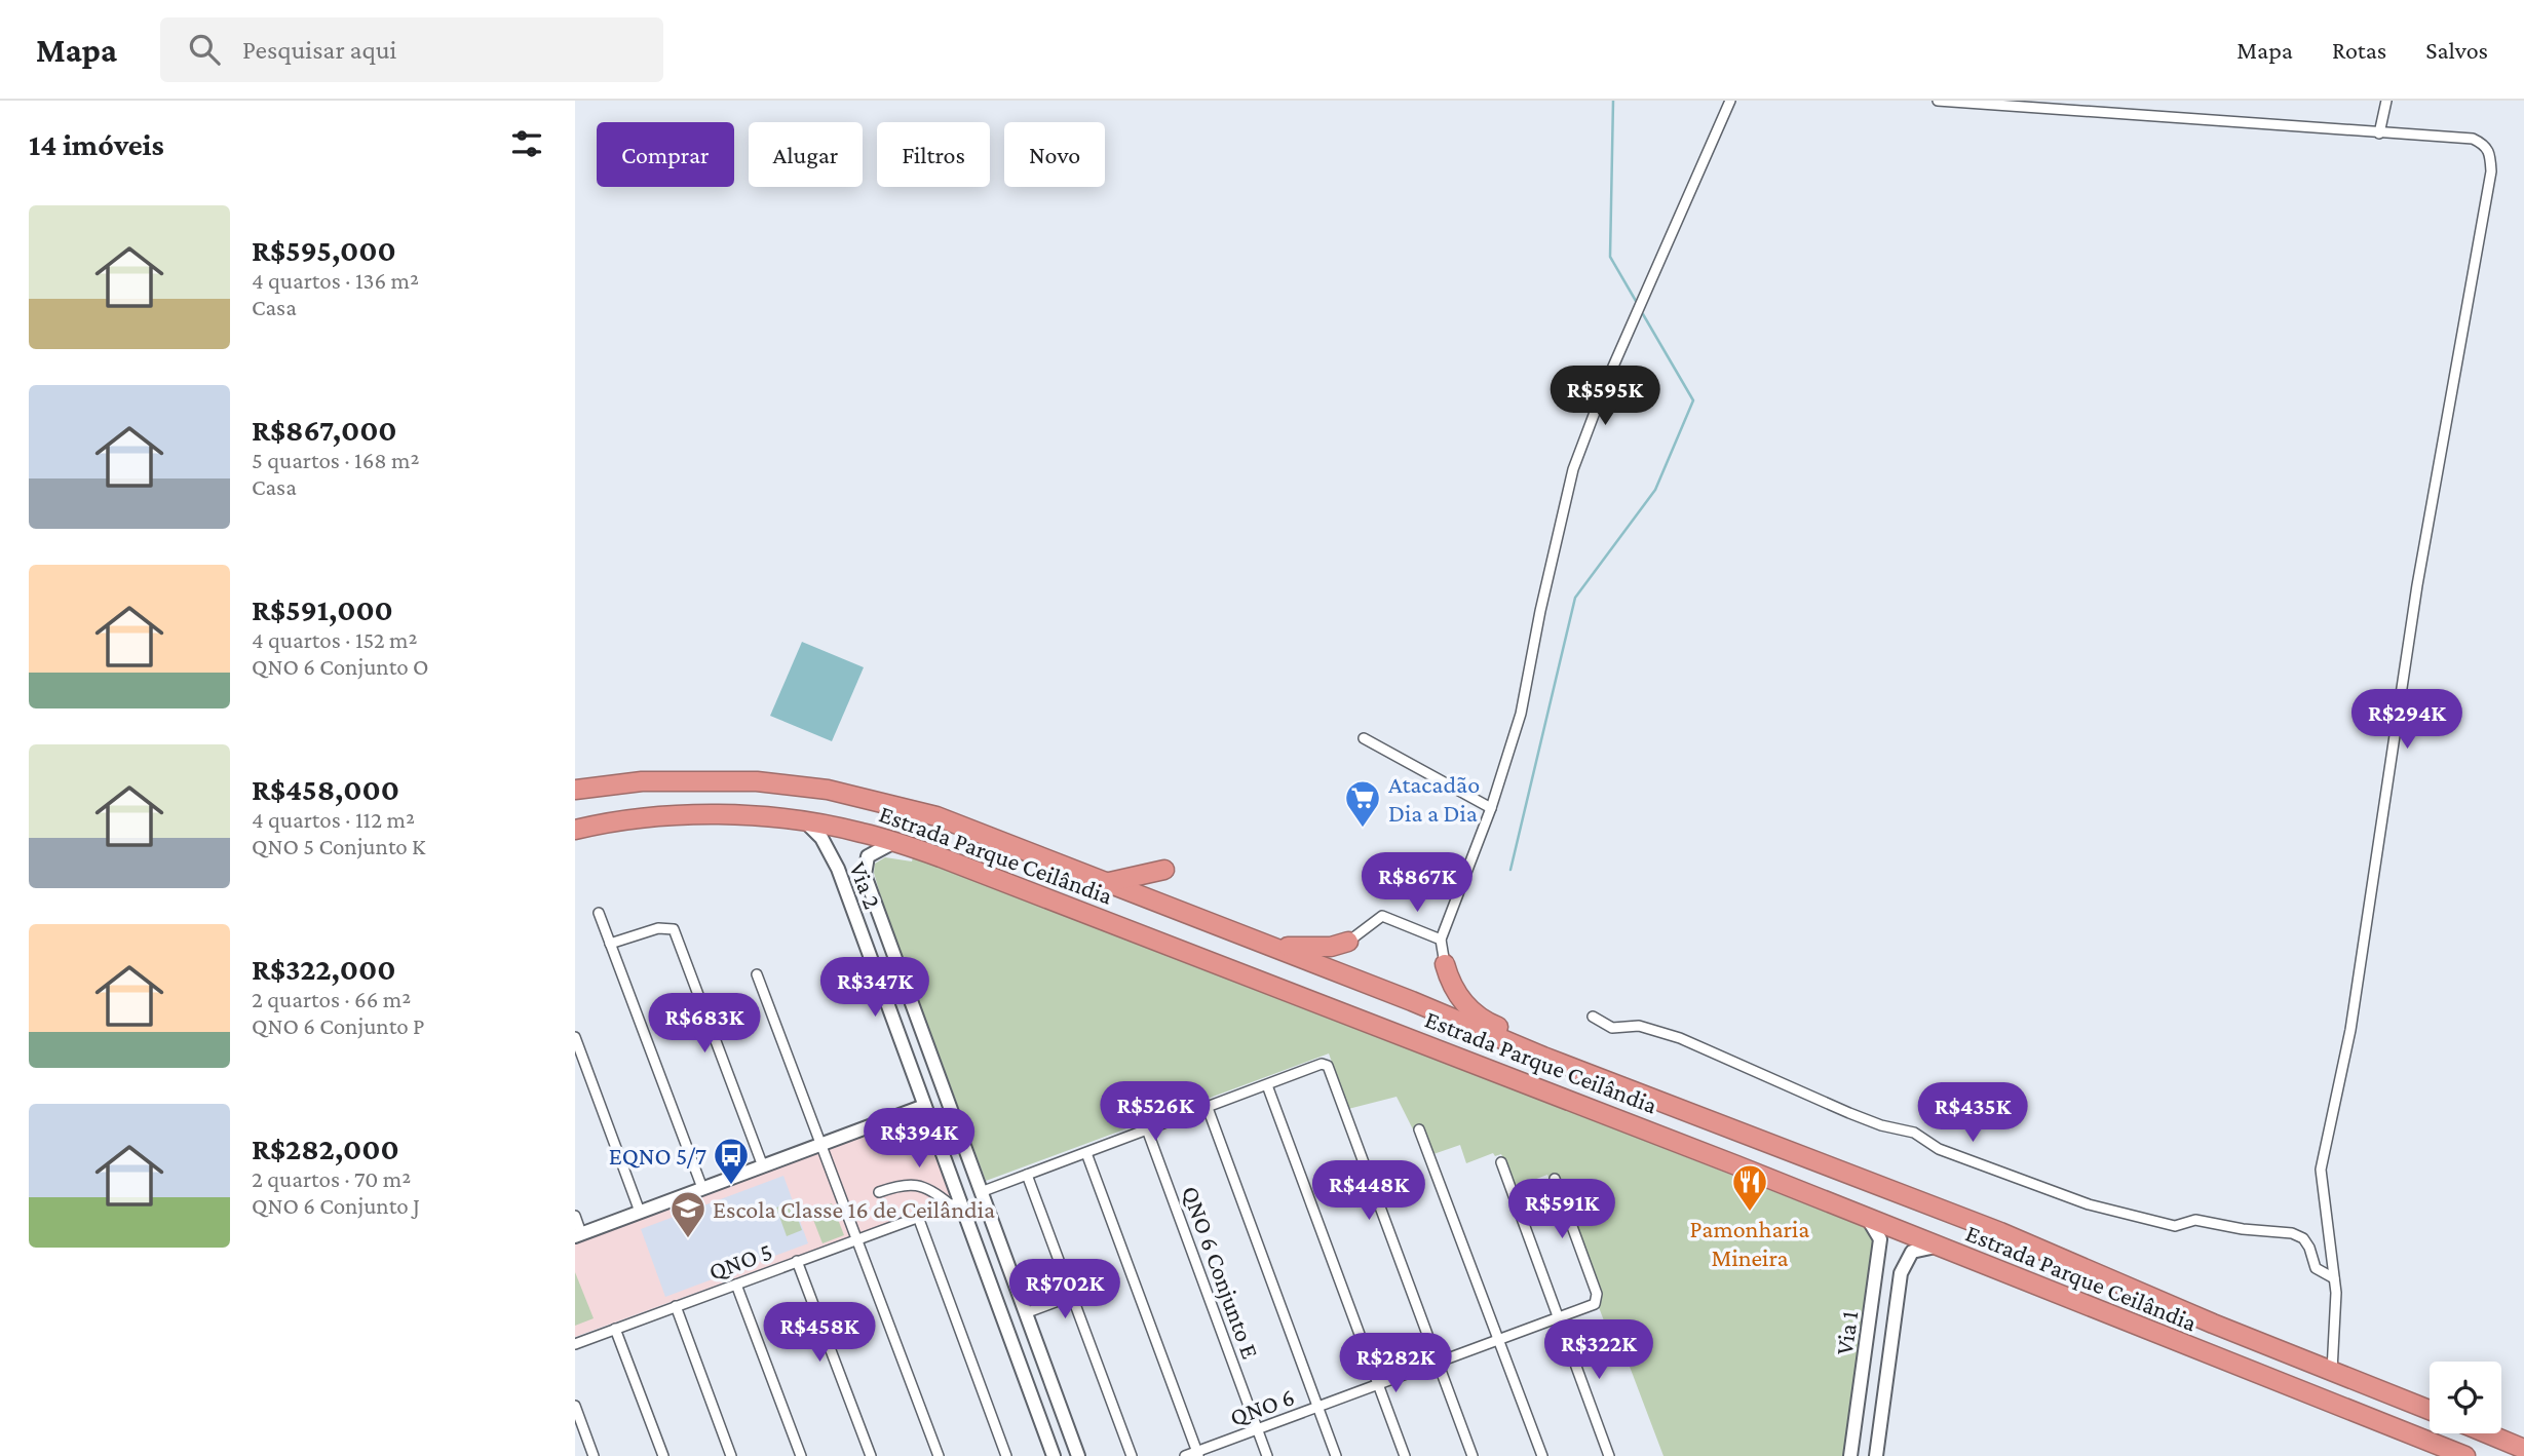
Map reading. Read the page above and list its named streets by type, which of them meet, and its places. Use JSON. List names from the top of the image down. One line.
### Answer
{"streets":{"highway":["Estrada Parque Ceilândia"],"main road":["Via 2","Via 1"],"street":["QNO 5","QNO 6 Conjunto E","QNO 6"]},"crossings":[["Estrada Parque Ceilândia","Via 2"],["Estrada Parque Ceilândia","Via 1"],["Via 2","QNO 5"],["QNO 6 Conjunto E","QNO 6"]],"places":{"supermarket":["Atacadão Dia a Dia"],"bus stop":["EQNO 5/7"],"restaurant":["Pamonharia Mineira"],"school or university":["Escola Classe 16 de Ceilândia"]},"page":{"header":"Mapa","search":"Pesquisar aqui","nav":["Mapa","Rotas","Salvos"],"heading":"14 imóveis","chip":["Comprar","Alugar","Filtros","Novo"],"list":[{"name":"R$595,000","note":"4 quartos · 136 m² · Casa"},{"name":"R$867,000","note":"5 quartos · 168 m² · Casa"},{"name":"R$591,000","note":"4 quartos · 152 m² · QNO 6 Conjunto O"},{"name":"R$458,000","note":"4 quartos · 112 m² · QNO 5 Conjunto K"},{"name":"R$322,000","note":"2 quartos · 66 m² · QNO 6 Conjunto P"},{"name":"R$282,000","note":"2 quartos · 70 m² · QNO 6 Conjunto J"}],"price":["R$595K","R$294K","R$867K","R$347K","R$683K","R$526K","R$435K","R$394K","R$448K","R$591K","R$702K","R$458K","R$322K","R$282K"]}}
